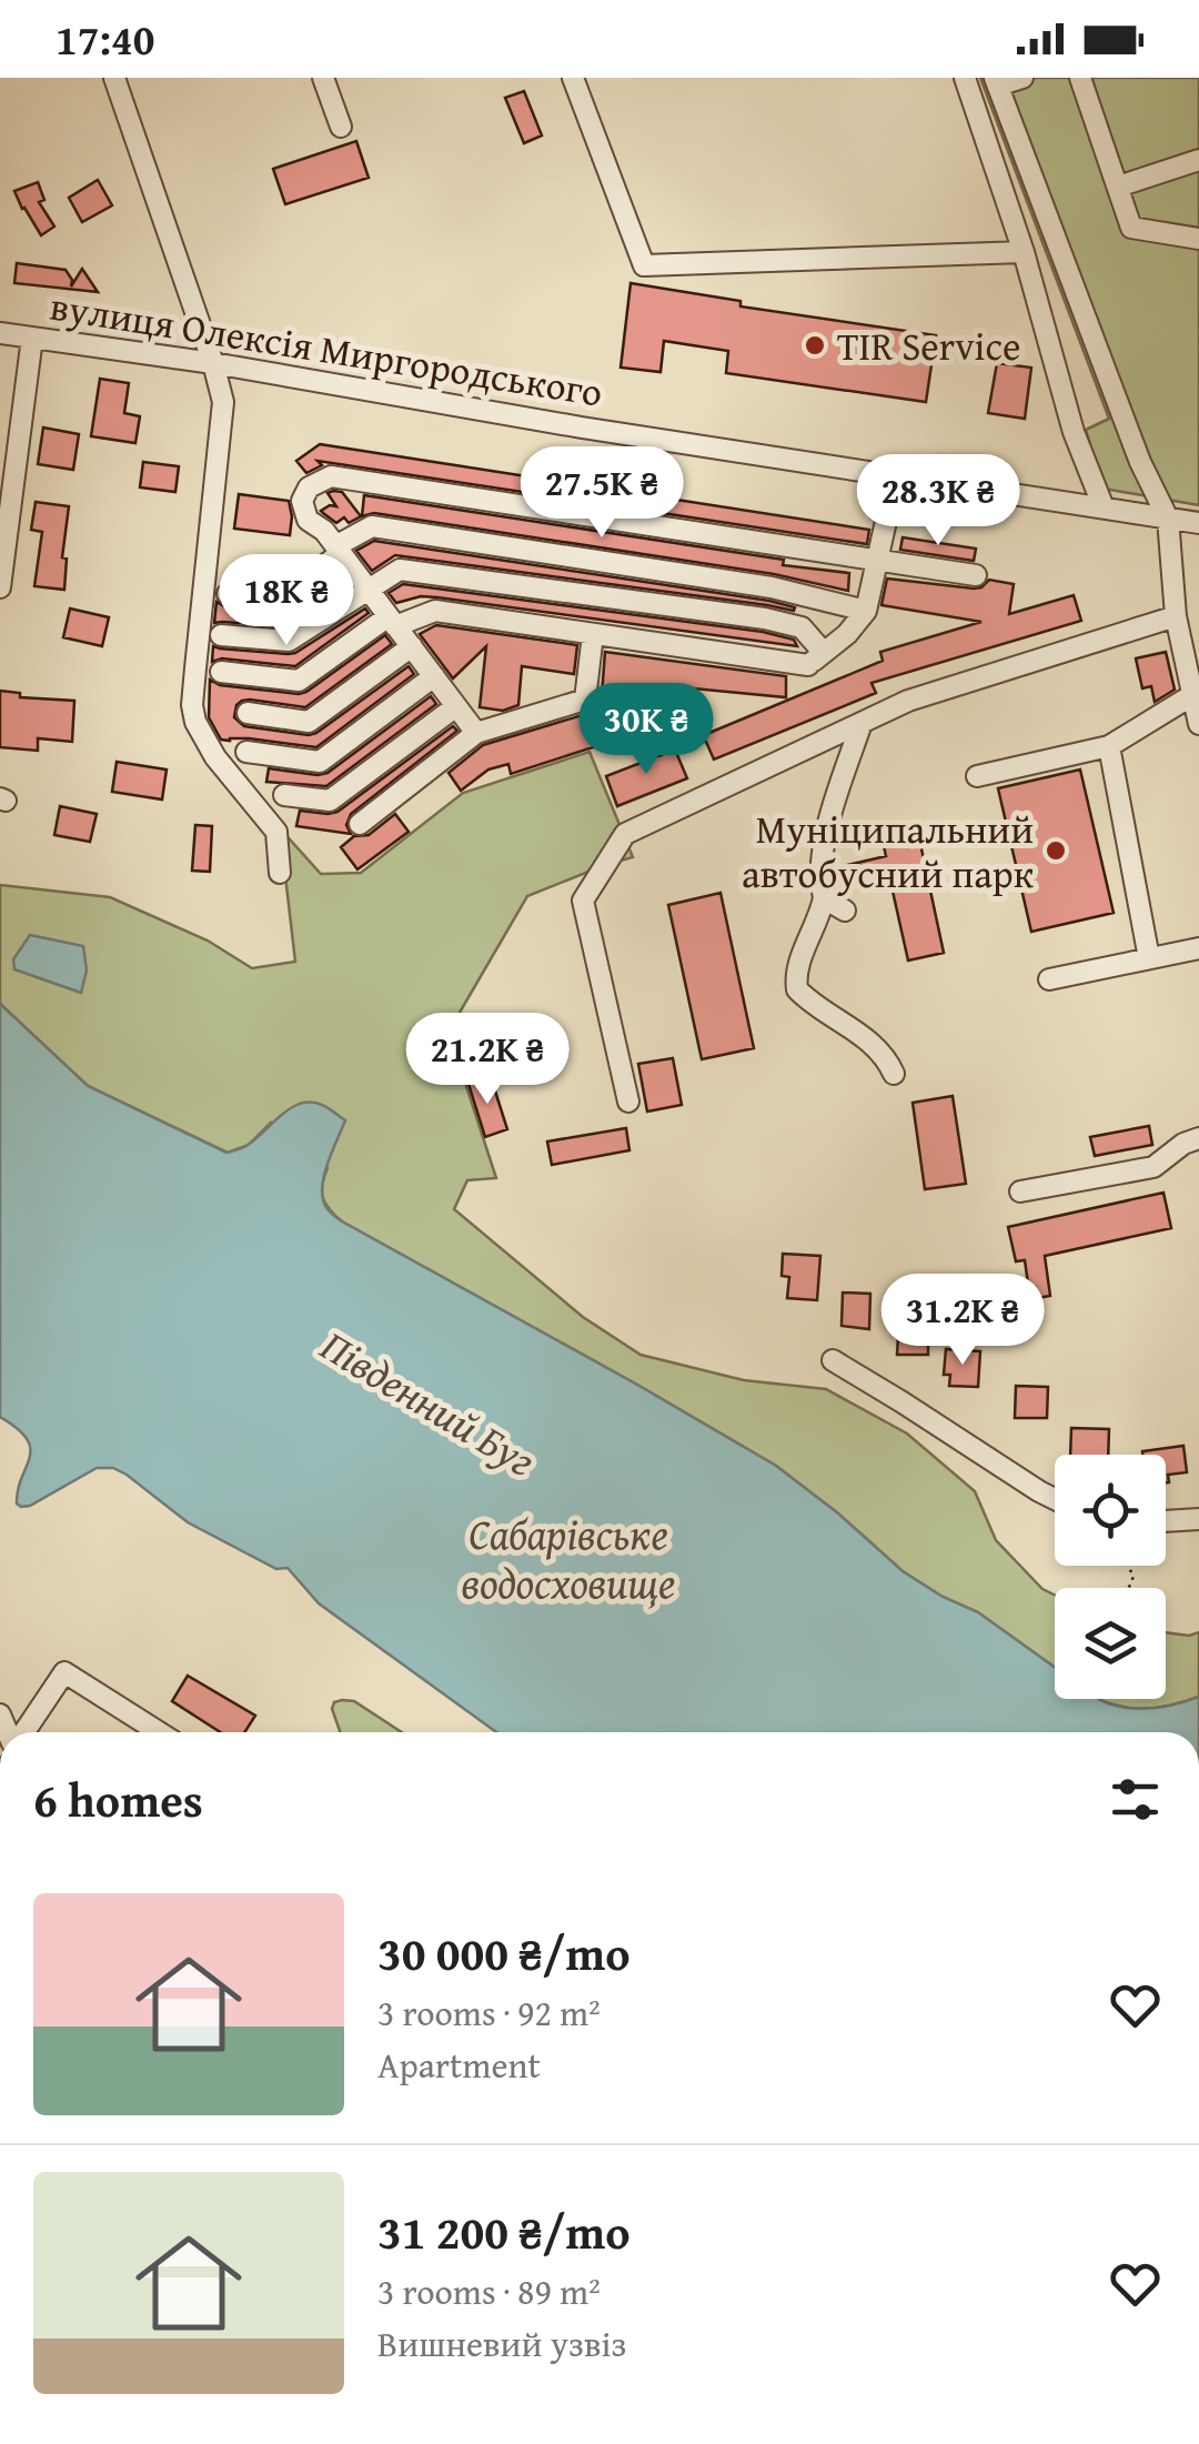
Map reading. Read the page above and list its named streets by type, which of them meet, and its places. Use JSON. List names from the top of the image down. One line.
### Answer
{"streets":{"street":["вулиця Олексія Миргородського"]},"water":["Південний Буг","Сабарівське водосховище"],"places":["TIR Service","Муніципальний автобусний парк"],"page":{"status":"17:40","price":["27.5K ₴","28.3K ₴","18K ₴","30K ₴","21.2K ₴","31.2K ₴"],"heading":"6 homes","list":[{"name":"30 000 ₴/mo","note":"3 rooms · 92 m² · Apartment"},{"name":"31 200 ₴/mo","note":"3 rooms · 89 m² · Вишневий узвіз"}]}}
